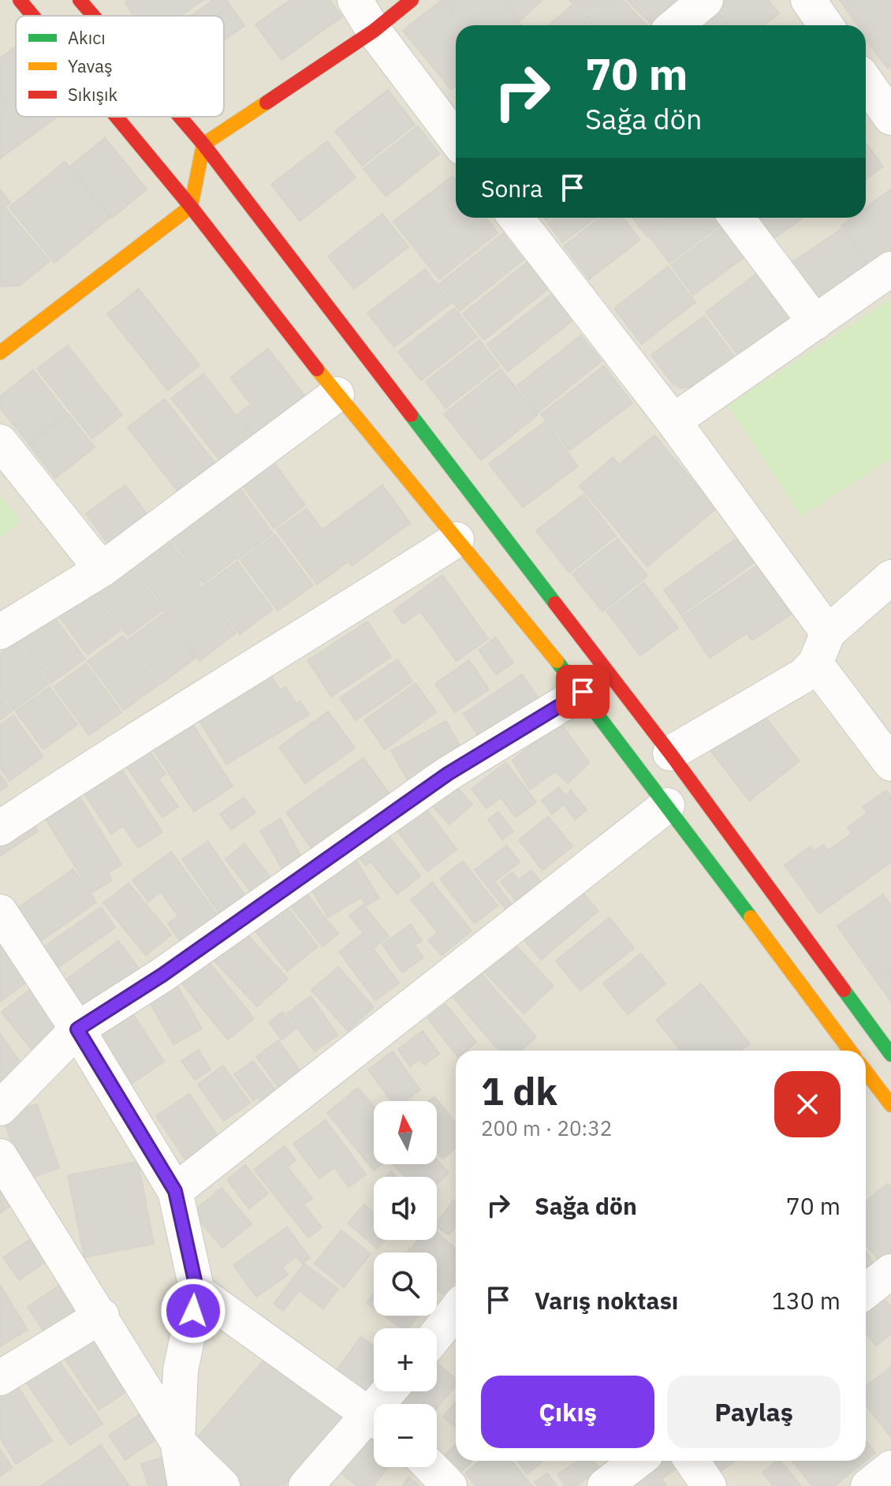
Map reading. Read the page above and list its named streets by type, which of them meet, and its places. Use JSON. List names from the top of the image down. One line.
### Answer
{"legend":["Akıcı","Yavaş","Sıkışık"],"north":"top","page":{"turn":["70 m","Sağa dön"],"then":"Sonra","heading":["1 dk","200 m · 20:32"],"map_buttons":["+","−"],"list":[{"name":"Sağa dön","value":"70 m"},{"name":"Varış noktası","value":"130 m"}],"buttons":["Çıkış","Paylaş"]}}
